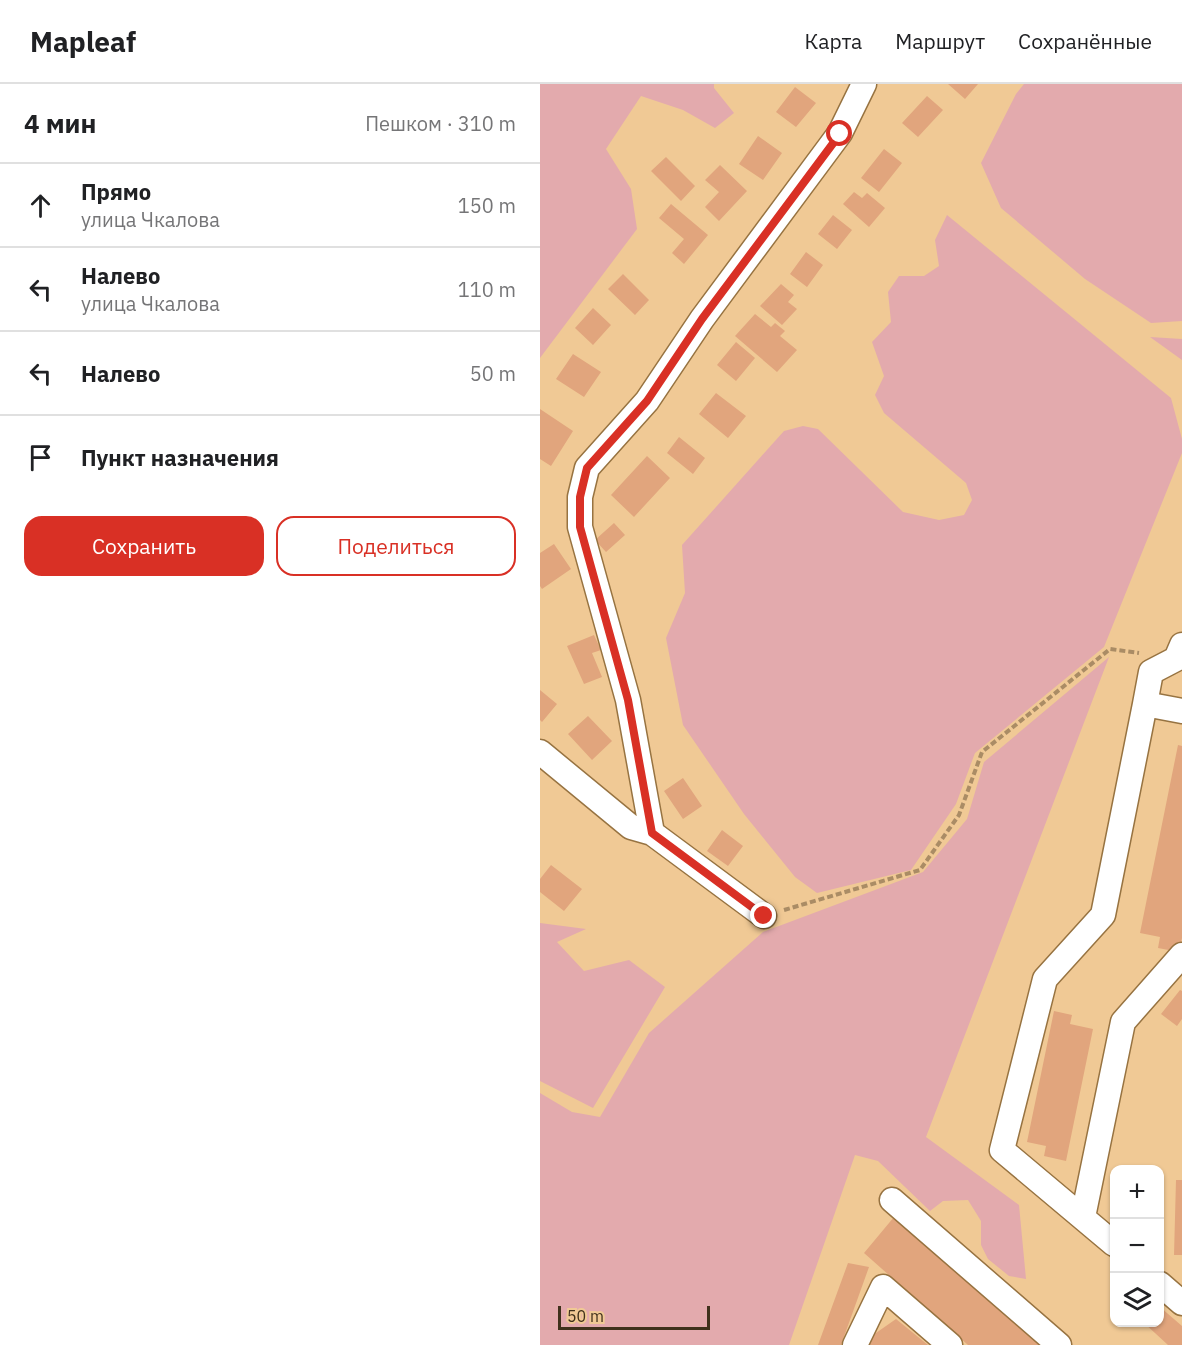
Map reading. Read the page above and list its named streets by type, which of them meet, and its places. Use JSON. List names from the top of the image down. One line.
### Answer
{"scale_bar":"50 m","page":{"header":"Mapleaf","nav":["Карта","Маршрут","Сохранённые"],"heading":["4 мин","Пешком · 310 m"],"list":[["Прямо","улица Чкалова","150 m"],["Налево","улица Чкалова","110 m"],["Налево","50 m"],"Пункт назначения"],"buttons":["Сохранить","Поделиться"],"map_buttons":["+","−"],"scale":"50 m"}}
